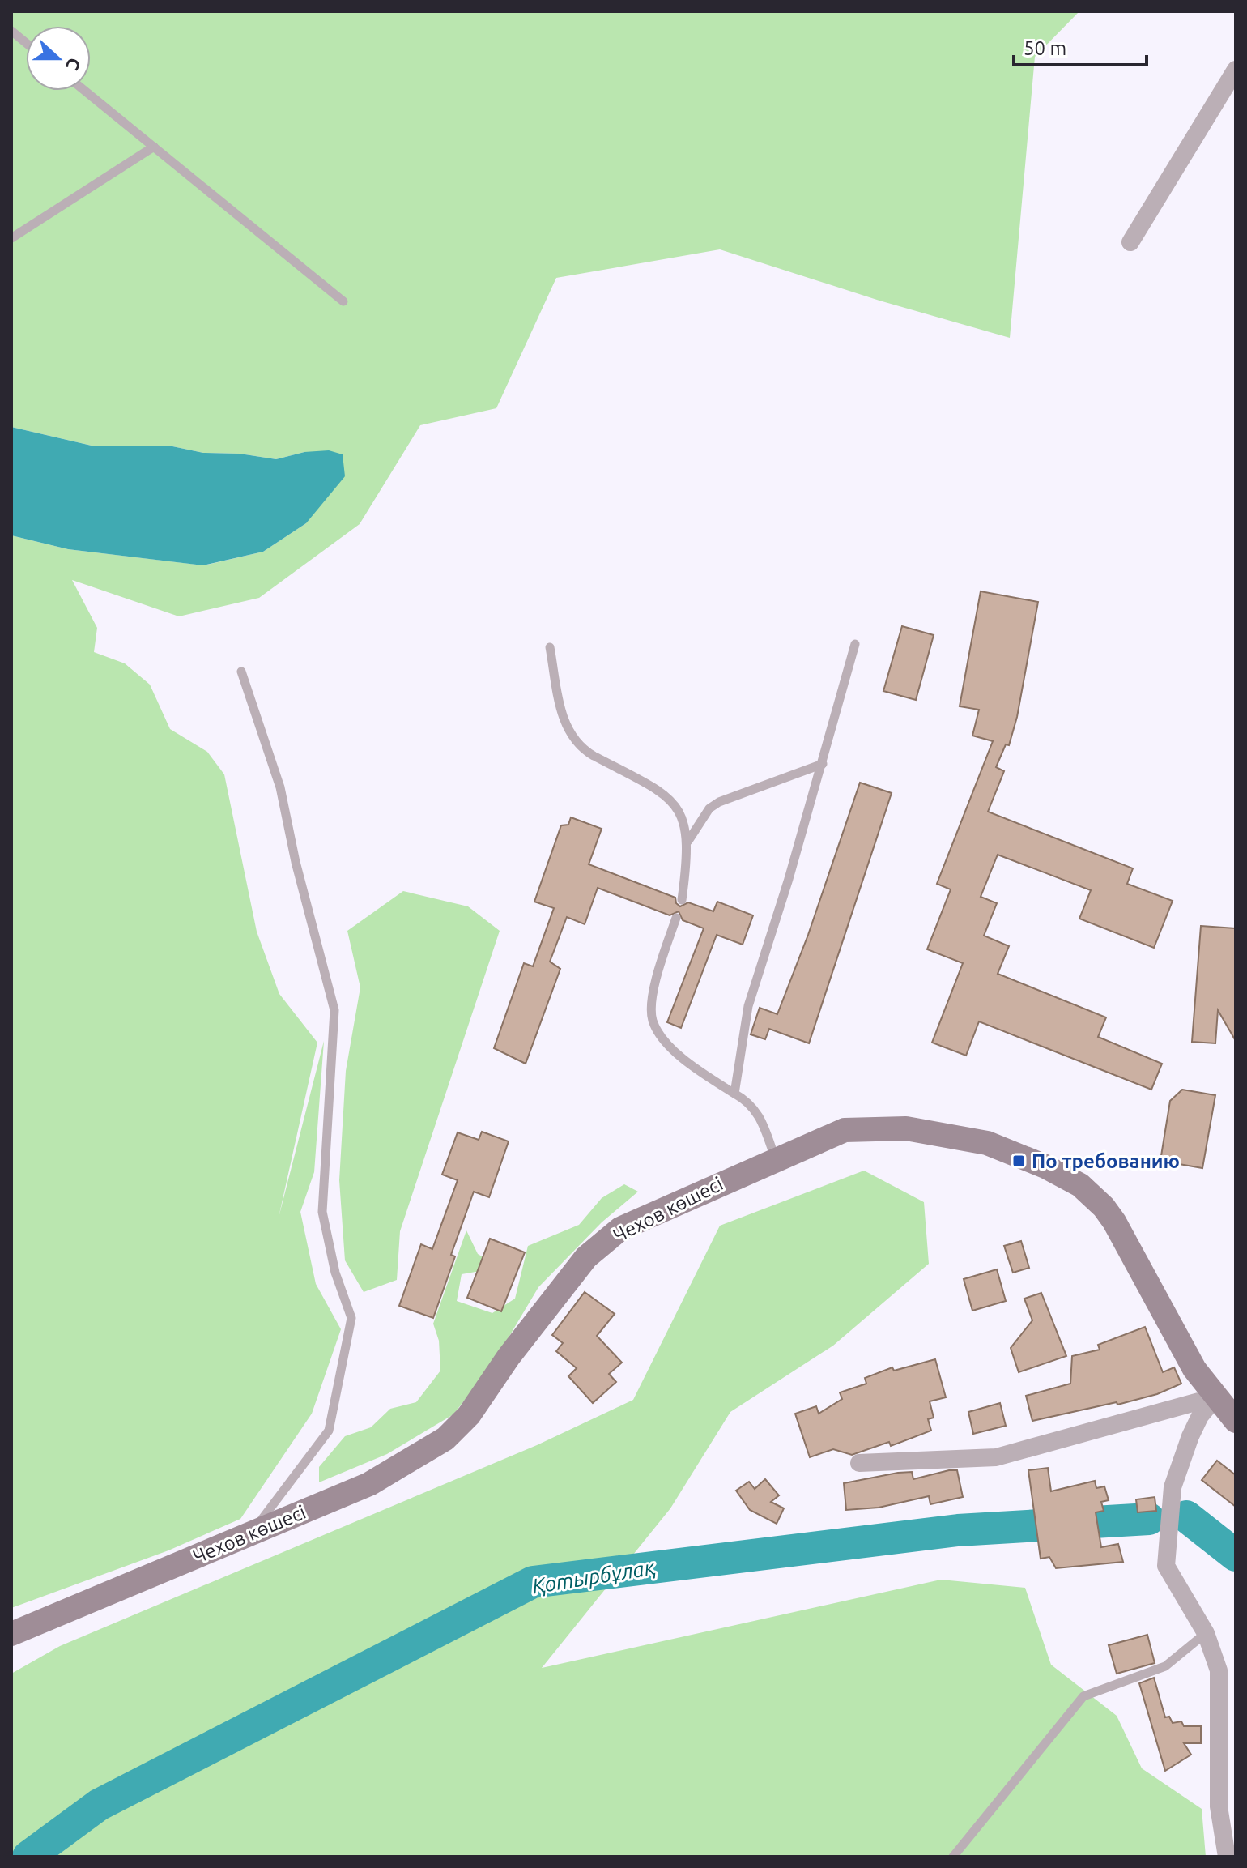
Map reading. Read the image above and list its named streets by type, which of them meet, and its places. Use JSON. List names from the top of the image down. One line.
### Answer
{"streets":{"main road":["Чехов көшесі"]},"water":["Қотырбұлақ"],"places":{"transit":["По требованию"]},"scale_bar":"50 m","north":"right"}
